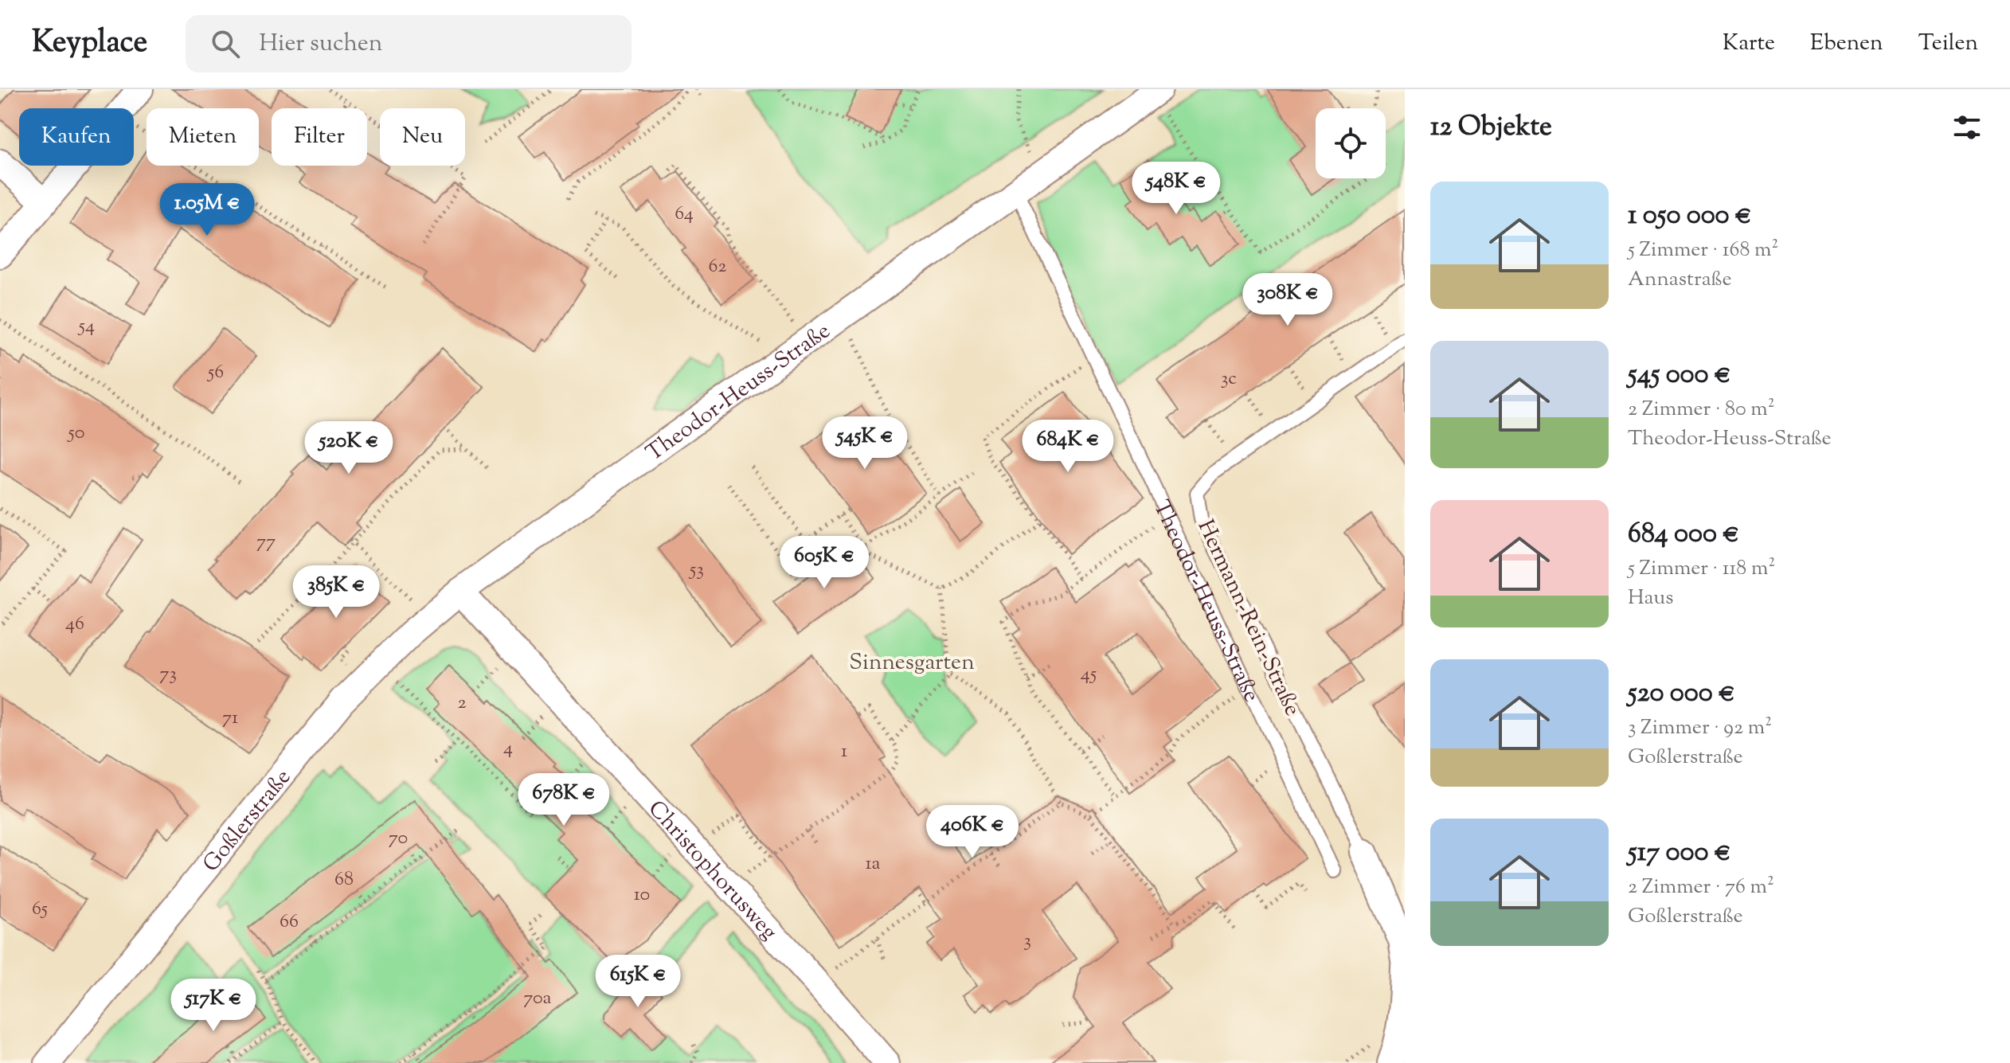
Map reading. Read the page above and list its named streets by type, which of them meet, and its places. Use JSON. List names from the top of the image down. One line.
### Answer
{"streets":{"street":["Theodor-Heuss-Straße","Hermann-Rein-Straße","Goßlerstraße","Christophorusweg"]},"crossings":[["Theodor-Heuss-Straße","Goßlerstraße"],["Theodor-Heuss-Straße","Christophorusweg"],["Goßlerstraße","Christophorusweg"]],"parks":["Sinnesgarten"],"house_numbers":["64","62","54","56","3c","50","77","53","46","73","45","2","71","4","1","70","1a","68","10","65","66","3","70a"],"page":{"header":"Keyplace","search":"Hier suchen","nav":["Karte","Ebenen","Teilen"],"heading":"12 Objekte","chip":["Kaufen","Mieten","Filter","Neu"],"price":["548K €","1.05M €","308K €","545K €","684K €","520K €","605K €","385K €","678K €","406K €","615K €","517K €"],"list":[{"name":"1 050 000 €","note":"5 Zimmer · 168 m² · Annastraße"},{"name":"545 000 €","note":"2 Zimmer · 80 m² · Theodor-Heuss-Straße"},{"name":"684 000 €","note":"5 Zimmer · 118 m² · Haus"},{"name":"520 000 €","note":"3 Zimmer · 92 m² · Goßlerstraße"},{"name":"517 000 €","note":"2 Zimmer · 76 m² · Goßlerstraße"}]}}
